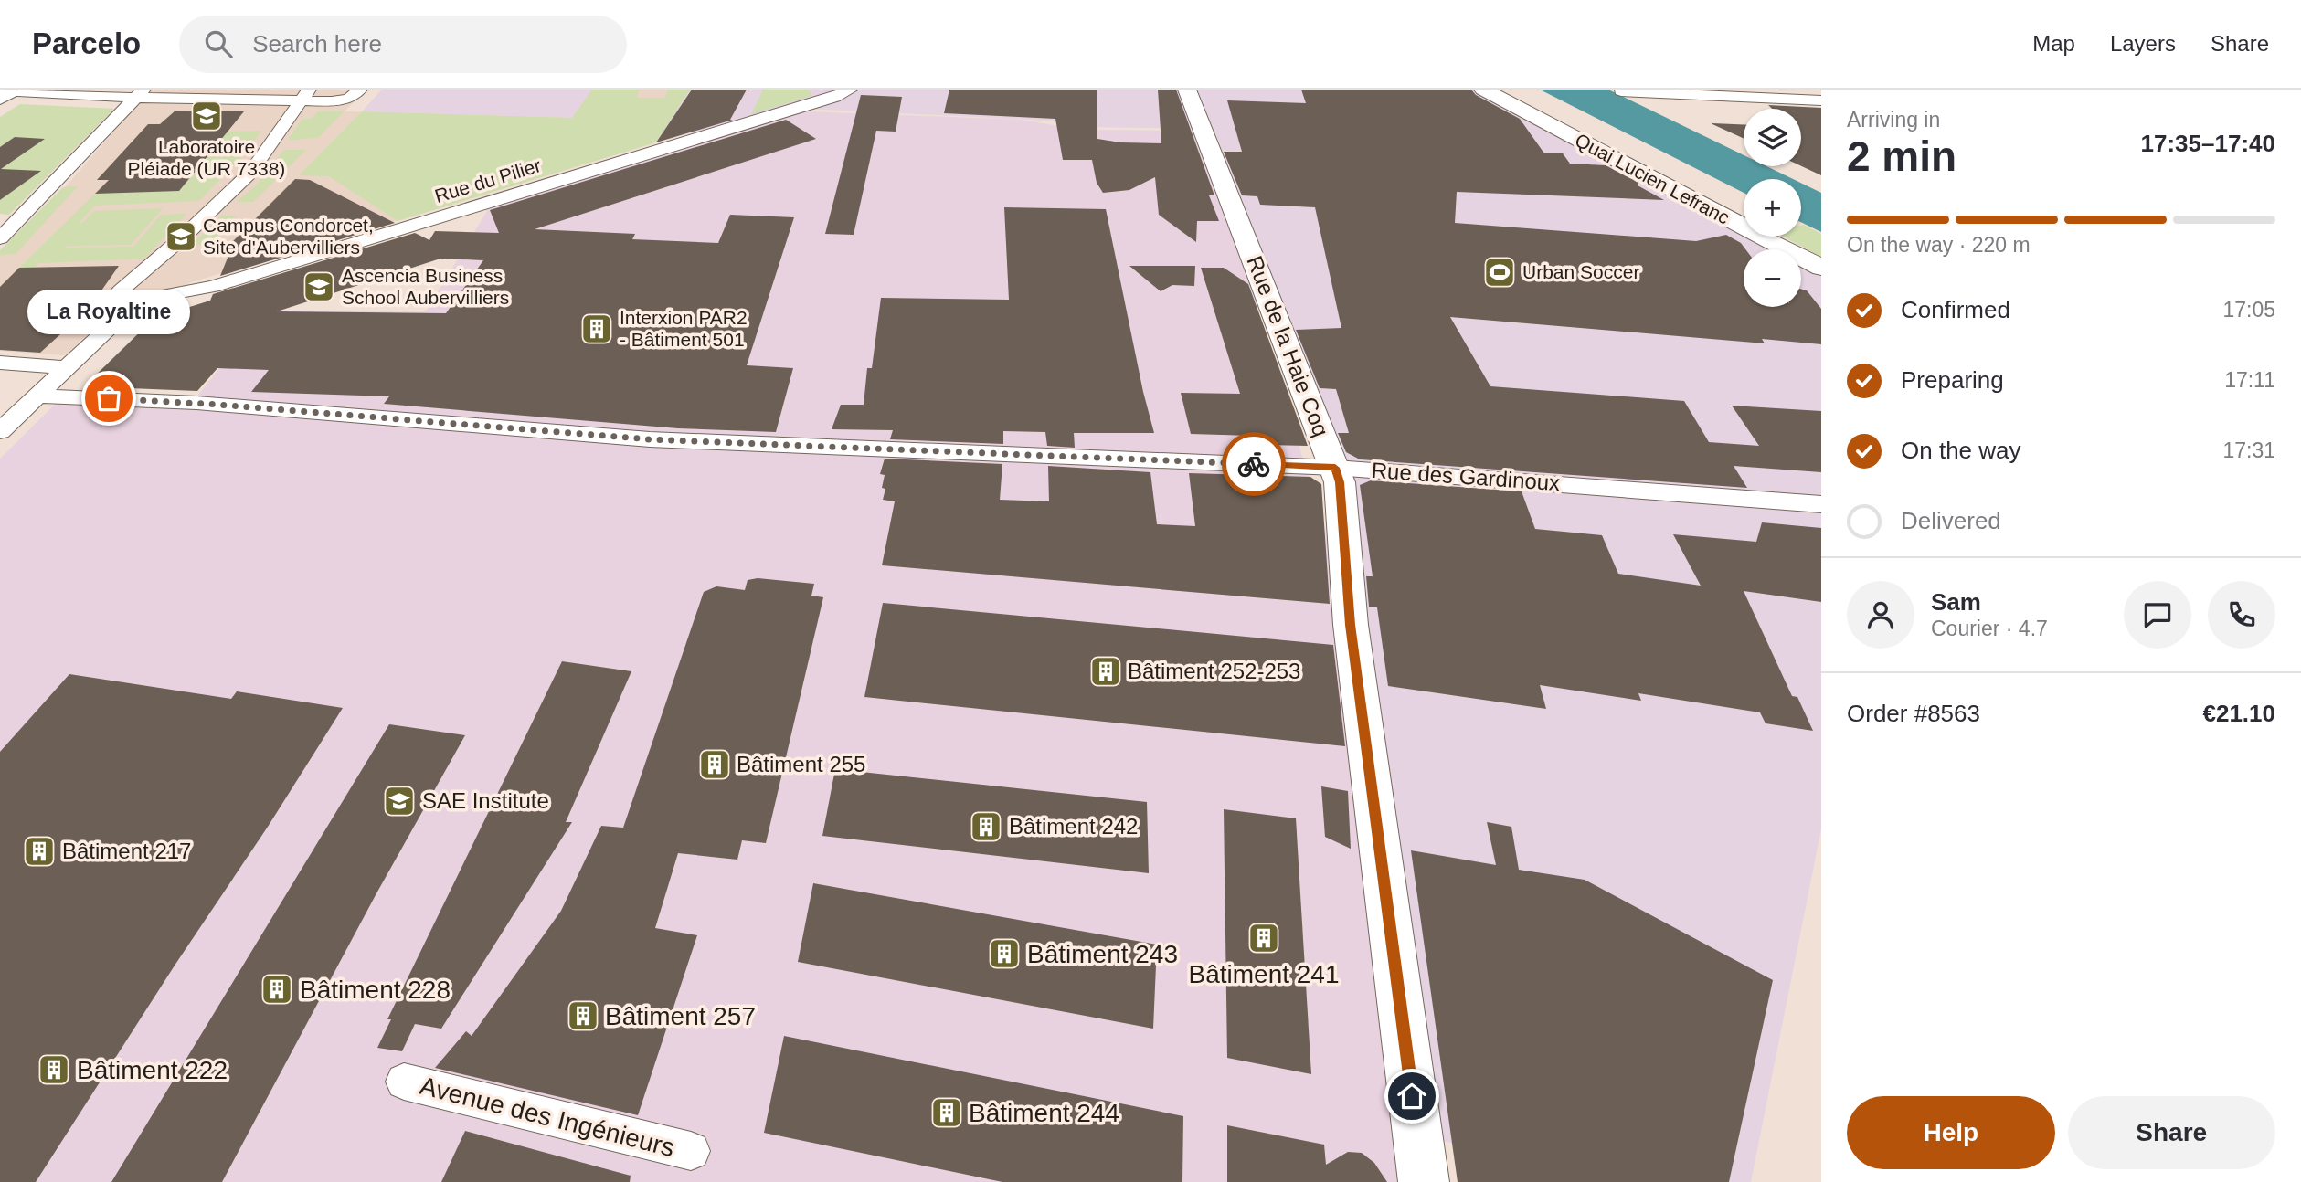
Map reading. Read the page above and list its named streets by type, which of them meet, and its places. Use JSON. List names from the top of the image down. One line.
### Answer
{"streets":{"main road":["Quai Lucien Lefranc","Rue de la Haie Coq"],"street":["Rue du Pilier","Rue des Gardinoux","Avenue des Ingénieurs"]},"crossings":[["Rue de la Haie Coq","Rue des Gardinoux"]],"places":{"school or university":["Laboratoire Pléiade (UR 7338)","Campus Condorcet, Site d'Aubervilliers","Ascencia Business School Aubervilliers","SAE Institute"],"sports":["Urban Soccer"],"building":["Interxion PAR2 - Bâtiment 501","Bâtiment 252-253","Bâtiment 255","Bâtiment 242","Bâtiment 217","Bâtiment 241","Bâtiment 243","Bâtiment 228","Bâtiment 257","Bâtiment 222","Bâtiment 244"],"other":["La Royaltine"]},"page":{"header":"Parcelo","search":"Search here","nav":["Map","Layers","Share"],"heading":["2 min","Arriving in","17:35–17:40"],"panel":["Sam","Courier · 4.7","Order #8563","€21.10"],"map_buttons":["+","−"],"bar":"On the way · 220 m","list":[["Confirmed","17:05"],["Preparing","17:11"],["On the way","17:31"],"Delivered"],"bubble":"La Royaltine","buttons":["Help","Share"]}}
